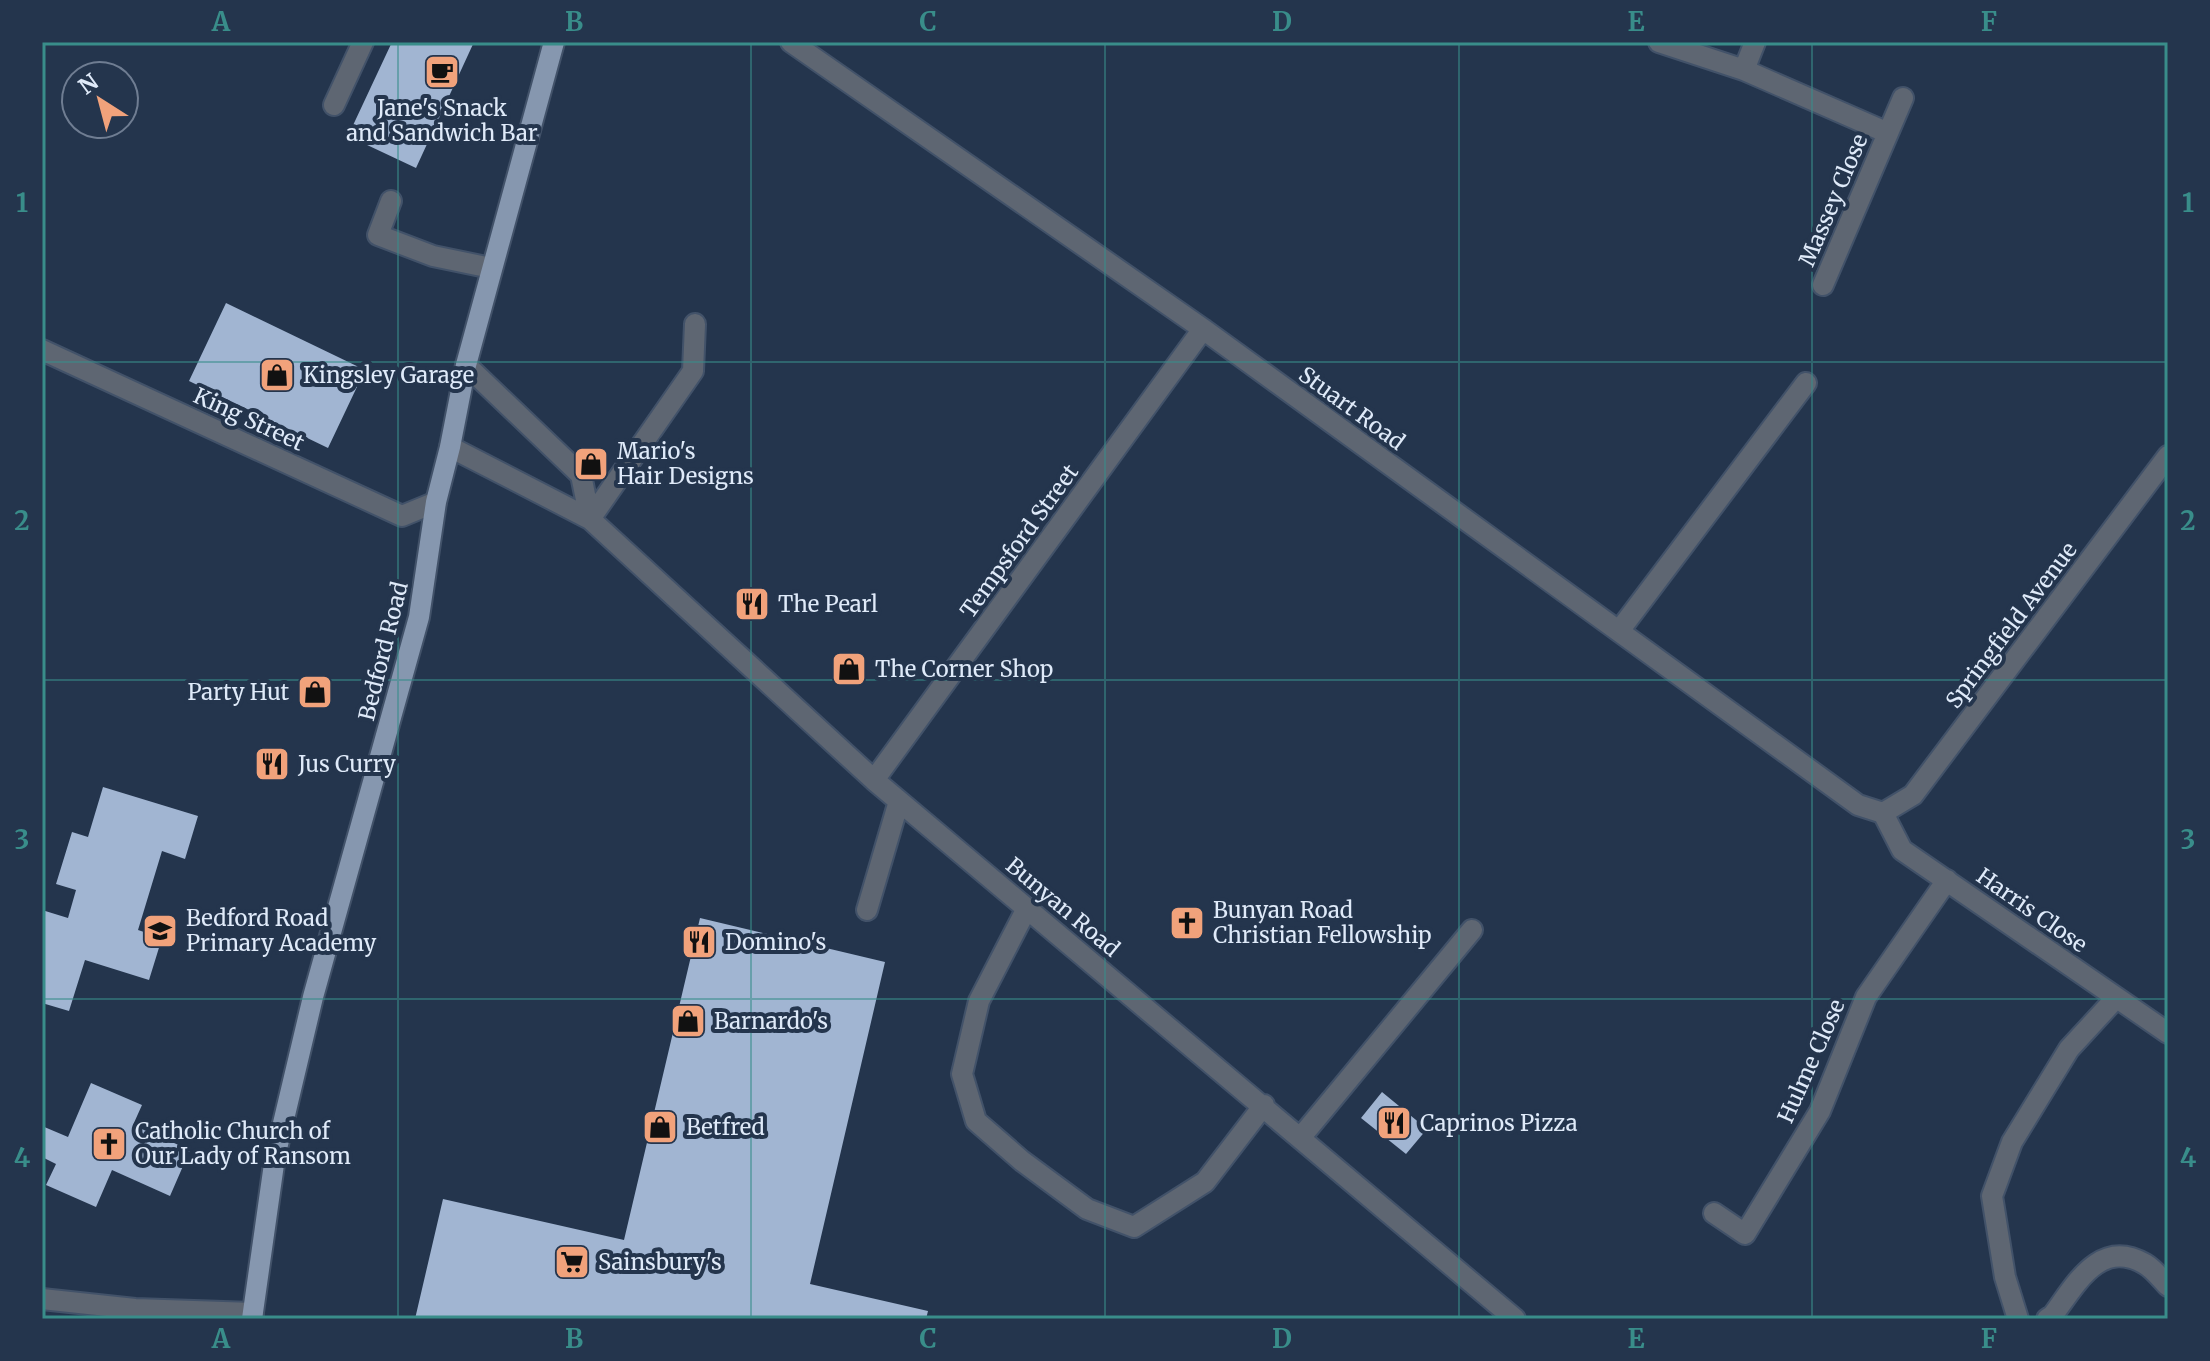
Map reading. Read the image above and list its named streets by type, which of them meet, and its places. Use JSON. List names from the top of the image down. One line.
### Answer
{"streets":{"main road":["Bedford Road"],"street":["Massey Close","Stuart Road","King Street","Tempsford Street","Springfield Avenue","Bunyan Road","Harris Close","Hulme Close"]},"crossings":[["Stuart Road","Tempsford Street"],["Stuart Road","Springfield Avenue"],["Stuart Road","Harris Close"],["King Street","Bedford Road"],["Tempsford Street","Bunyan Road"],["Springfield Avenue","Harris Close"],["Bedford Road","Bunyan Road"],["Harris Close","Hulme Close"]],"places":{"cafe":["Jane's Snack and Sandwich Bar"],"shop":["Kingsley Garage","Mario's Hair Designs","The Corner Shop","Party Hut","Barnardo's","Betfred"],"restaurant":["The Pearl","Jus Curry","Domino's","Caprinos Pizza"],"church":["Bunyan Road Christian Fellowship","Catholic Church of Our Lady of Ransom"],"school or university":["Bedford Road Primary Academy"],"supermarket":["Sainsbury's"]},"north":"top left","grid":{"columns":["A","B","C","D","E","F"],"rows":["1","2","3","4"]}}
